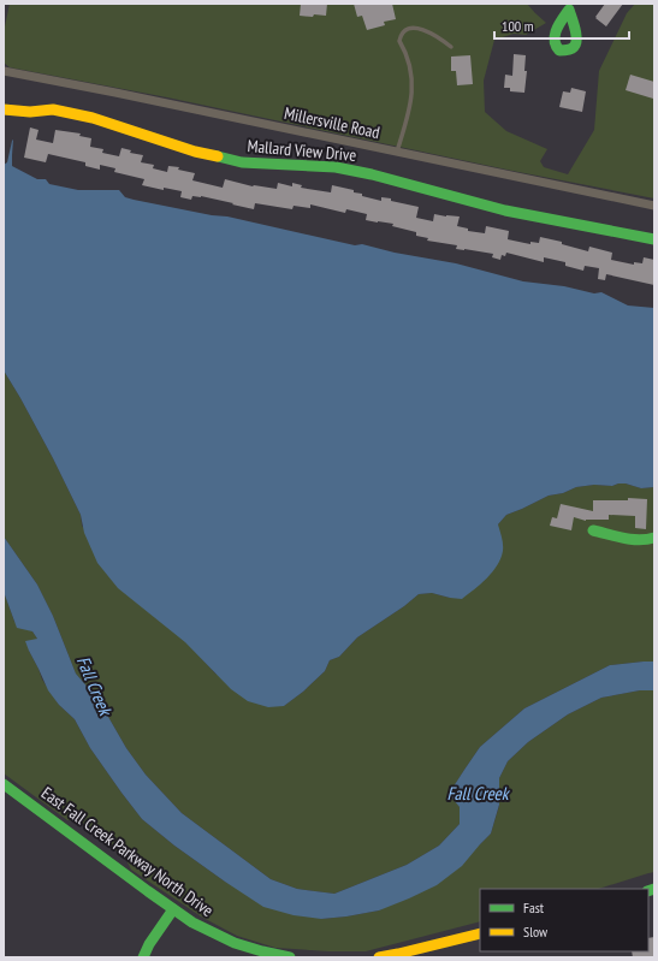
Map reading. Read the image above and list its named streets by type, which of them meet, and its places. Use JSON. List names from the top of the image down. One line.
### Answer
{"streets":{"street":["Millersville Road","Mallard View Drive","East Fall Creek Parkway North Drive"]},"water":["Fall Creek"],"legend":["Fast","Slow"],"scale_bar":"100 m"}
